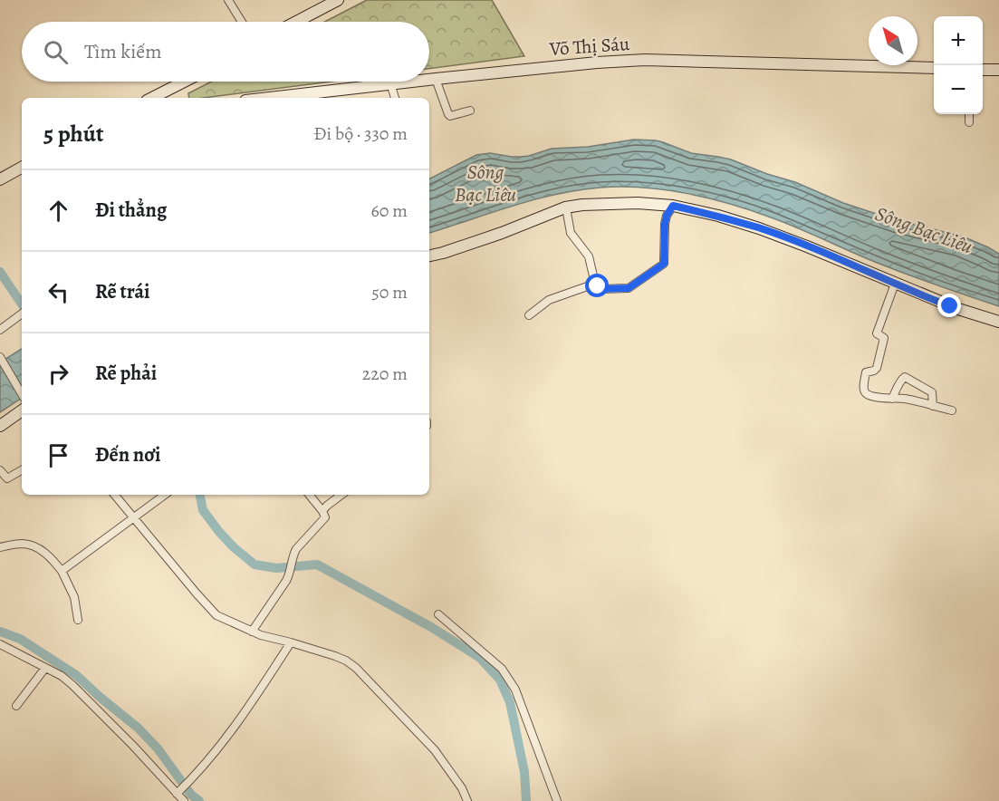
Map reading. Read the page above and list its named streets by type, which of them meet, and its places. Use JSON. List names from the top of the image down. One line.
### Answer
{"streets":{"main road":["Võ Thị Sáu"]},"water":["Sông Bạc Liêu"],"north":"top left","page":{"map_buttons":["+","−"],"search":"Tìm kiếm","heading":["5 phút","Đi bộ · 330 m"],"list":[["Đi thẳng","60 m"],["Rẽ trái","50 m"],["Rẽ phải","220 m"],"Đến nơi"]}}
